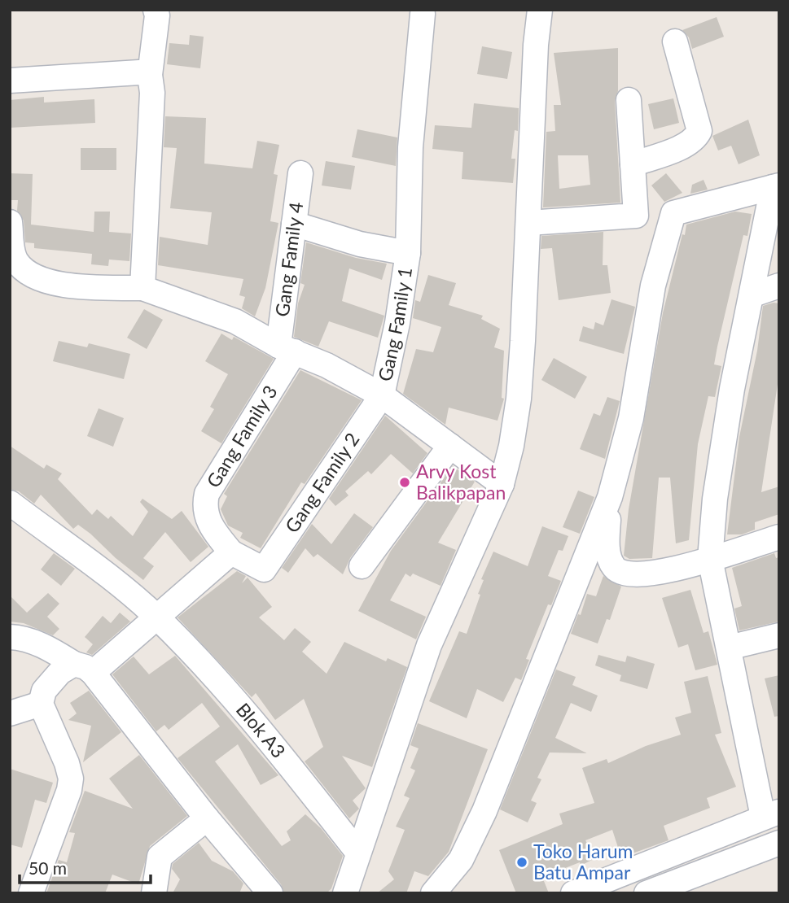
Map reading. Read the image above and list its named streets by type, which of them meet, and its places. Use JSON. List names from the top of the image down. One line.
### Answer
{"streets":{"street":["Gang Family 4","Gang Family 1","Gang Family 3","Gang Family 2","Blok A3"]},"crossings":[["Gang Family 4","Gang Family 3"],["Gang Family 1","Gang Family 2"],["Gang Family 3","Gang Family 2"]],"places":["Arvy Kost Balikpapan","Toko Harum Batu Ampar"],"scale_bar":"50 m"}
